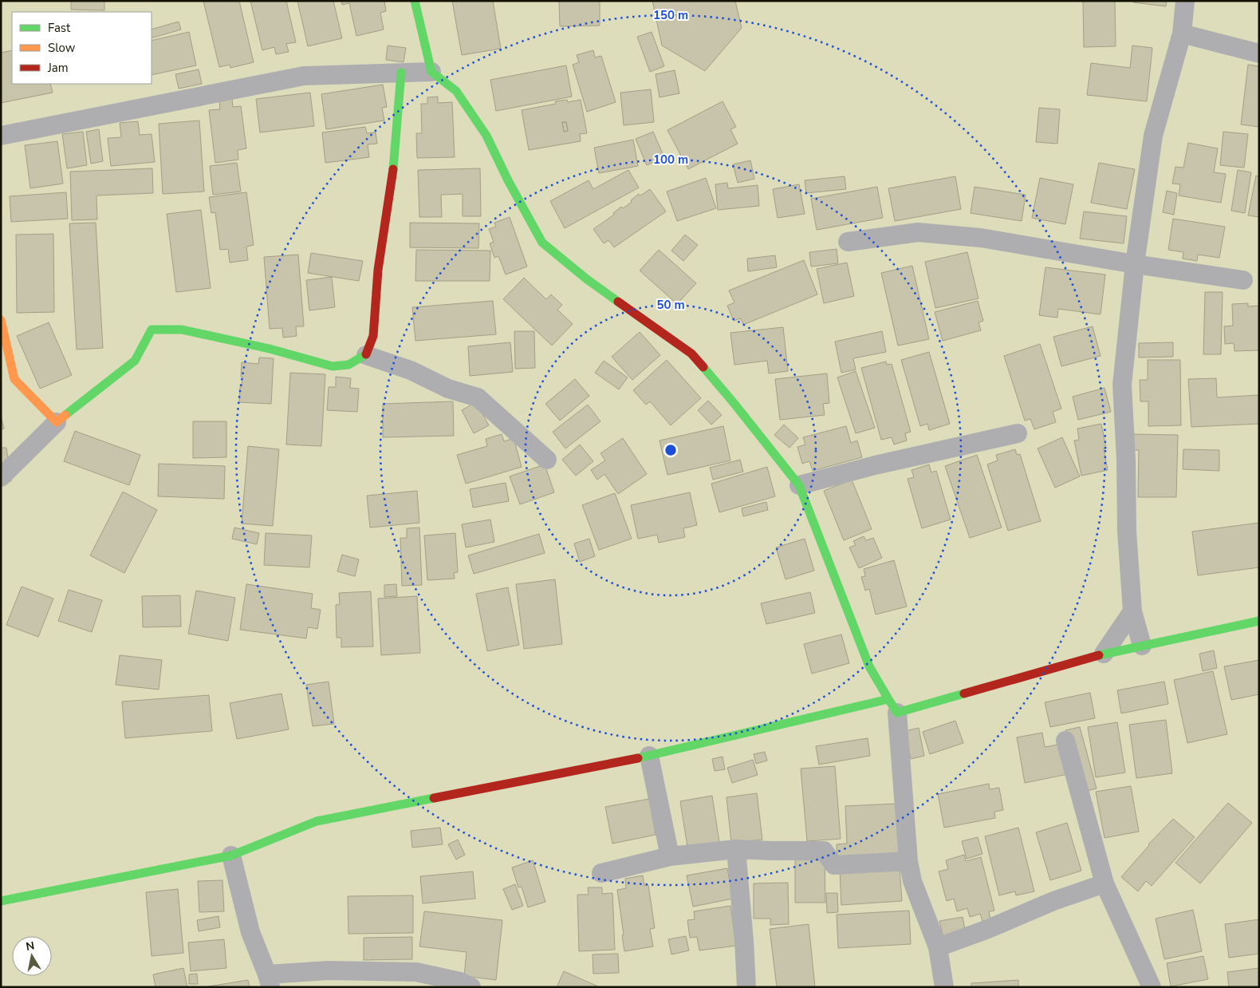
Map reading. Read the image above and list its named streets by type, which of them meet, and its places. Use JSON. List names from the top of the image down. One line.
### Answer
{"legend":["Fast","Slow","Jam"],"north":"top","rings":["150 m","100 m","50 m"]}
